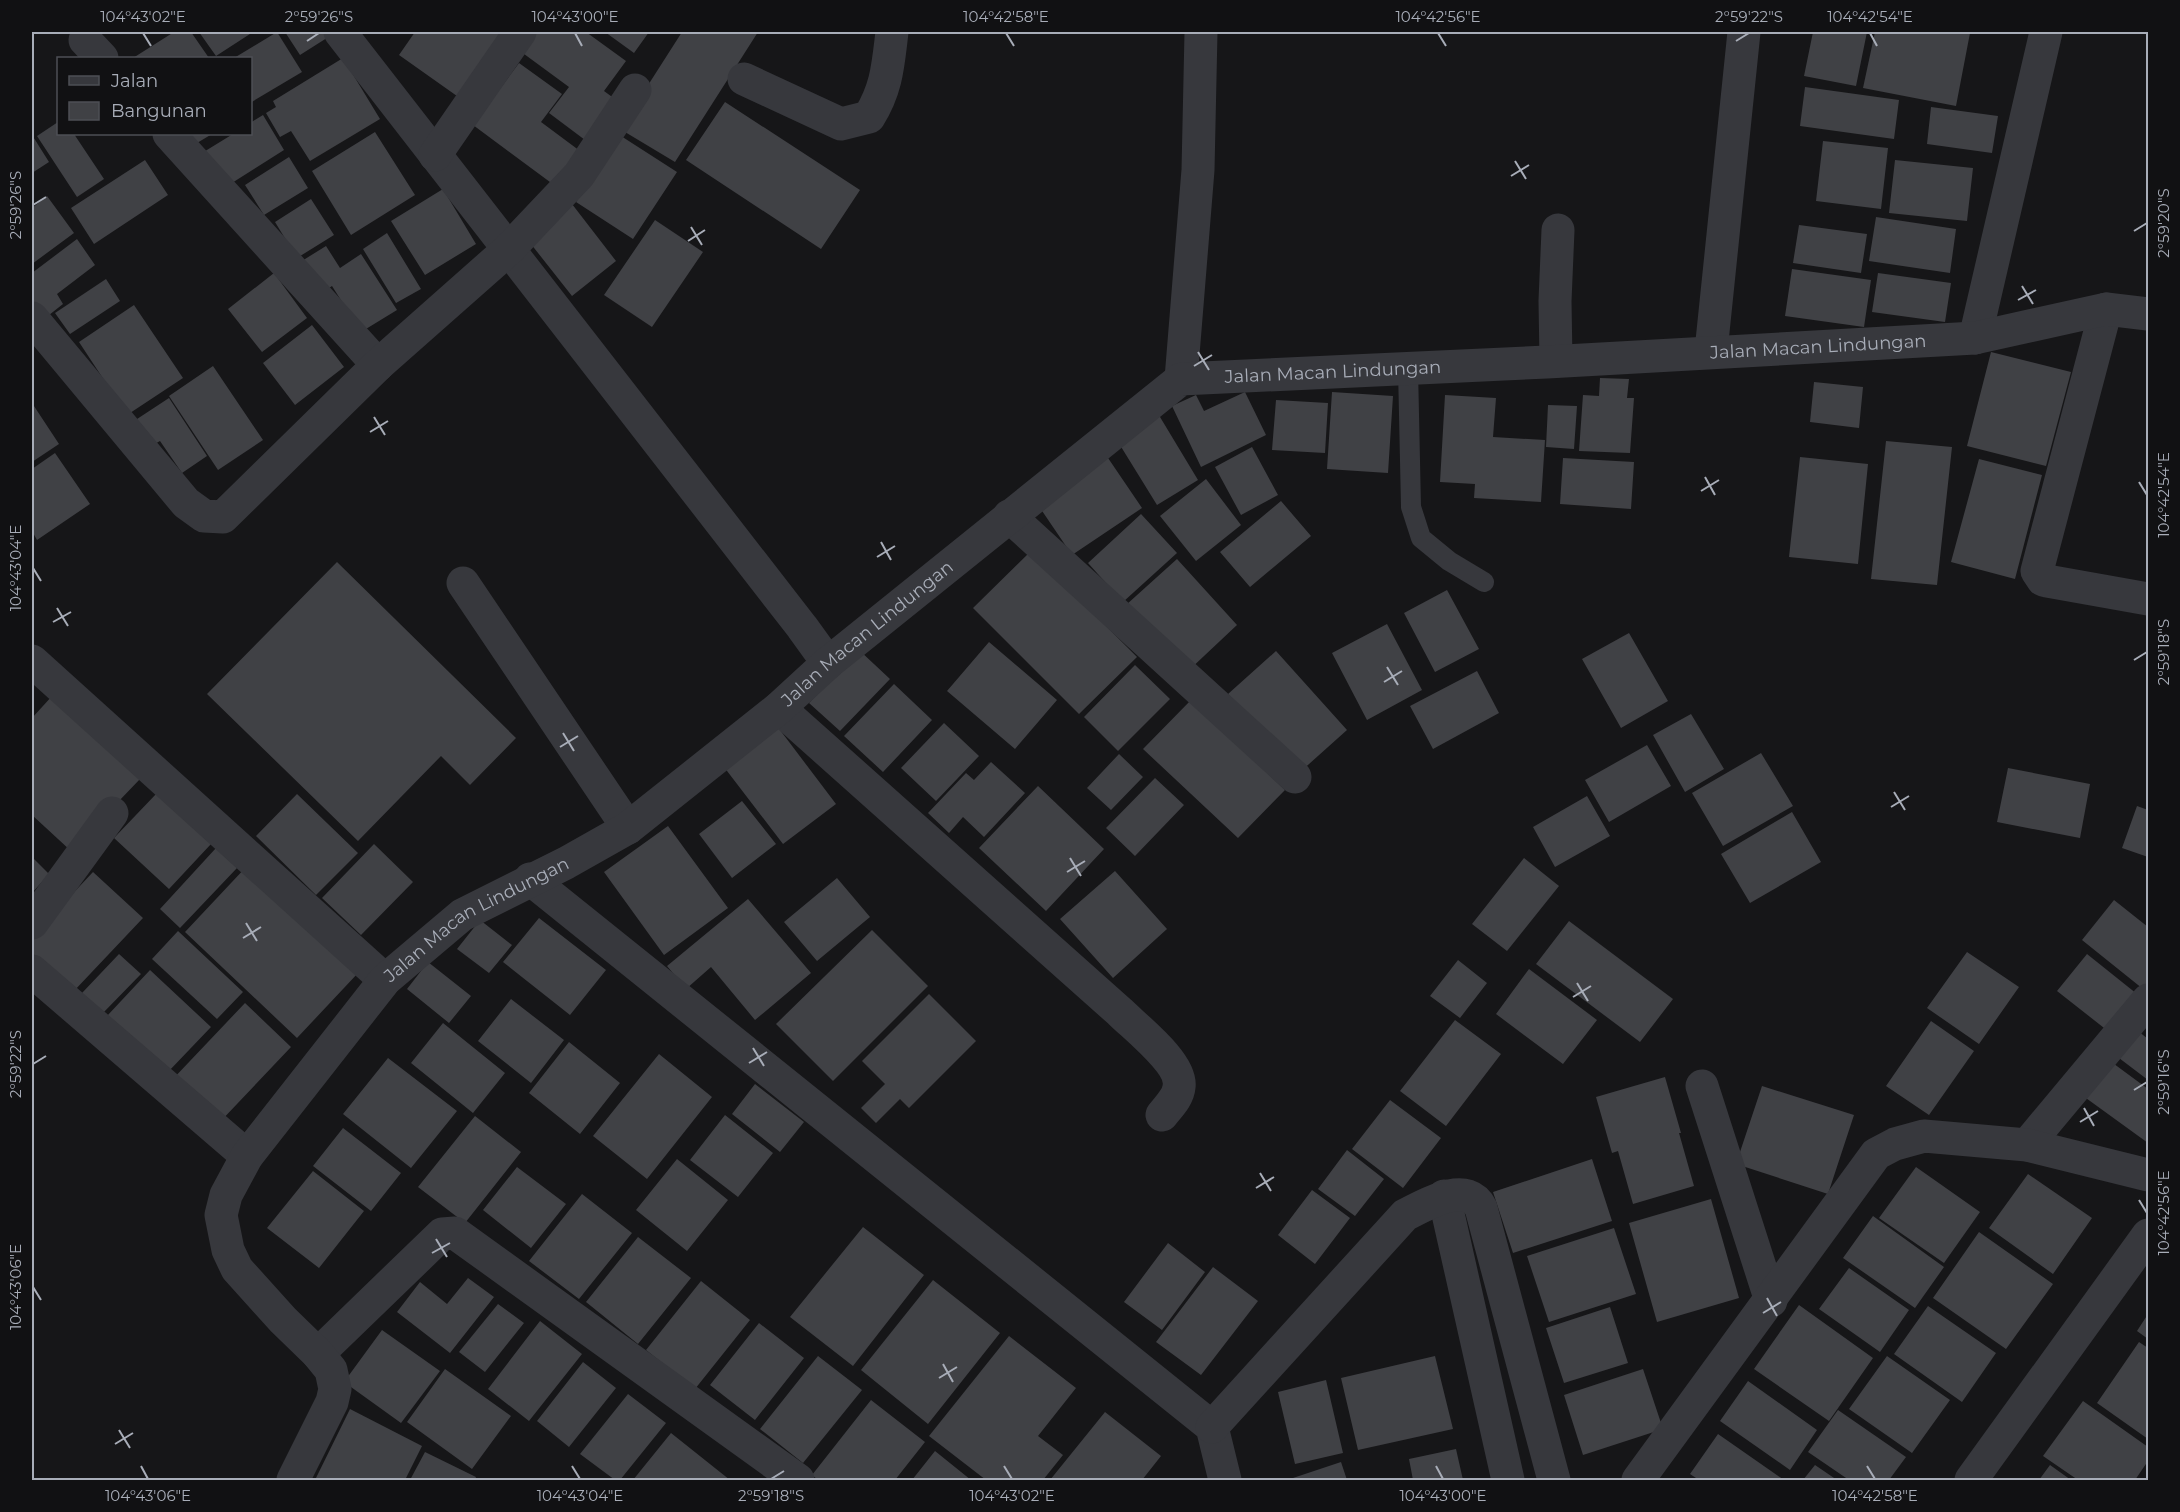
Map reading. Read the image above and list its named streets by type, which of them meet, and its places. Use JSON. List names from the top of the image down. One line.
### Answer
{"streets":{"street":["Jalan Macan Lindungan"]},"legend":["Jalan","Bangunan"],"coordinates":["104°43'02\"E","2°59'26\"S","104°43'00\"E","104°42'58\"E","104°42'56\"E","2°59'22\"S","104°42'54\"E","2°59'20\"S","104°43'04\"E","2°59'18\"S","2°59'16\"S","104°43'06\"E"]}
